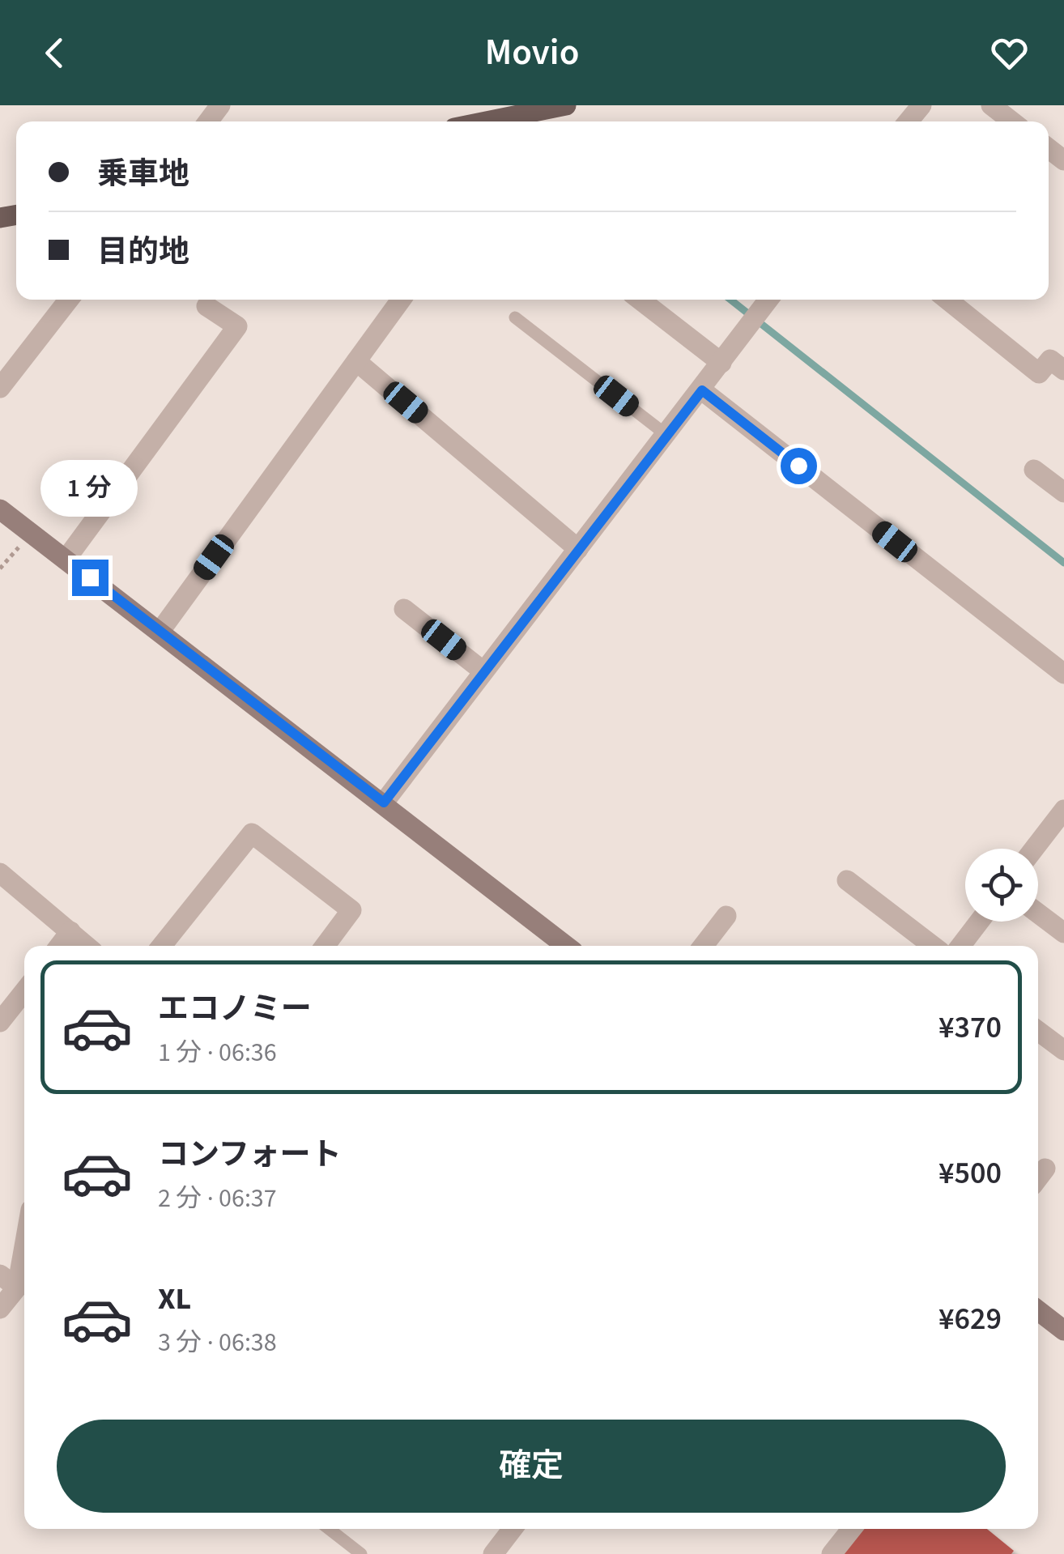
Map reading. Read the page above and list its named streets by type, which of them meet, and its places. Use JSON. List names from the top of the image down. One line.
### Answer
{"page":{"header":"Movio","banner":["乗車地","目的地"],"bubble":"1 分","list":[{"name":"エコノミー","note":"1 分 · 06:36","value":"¥370"},{"name":"コンフォート","note":"2 分 · 06:37","value":"¥500"},{"name":"XL","note":"3 分 · 06:38","value":"¥629"}],"buttons":"確定"}}
